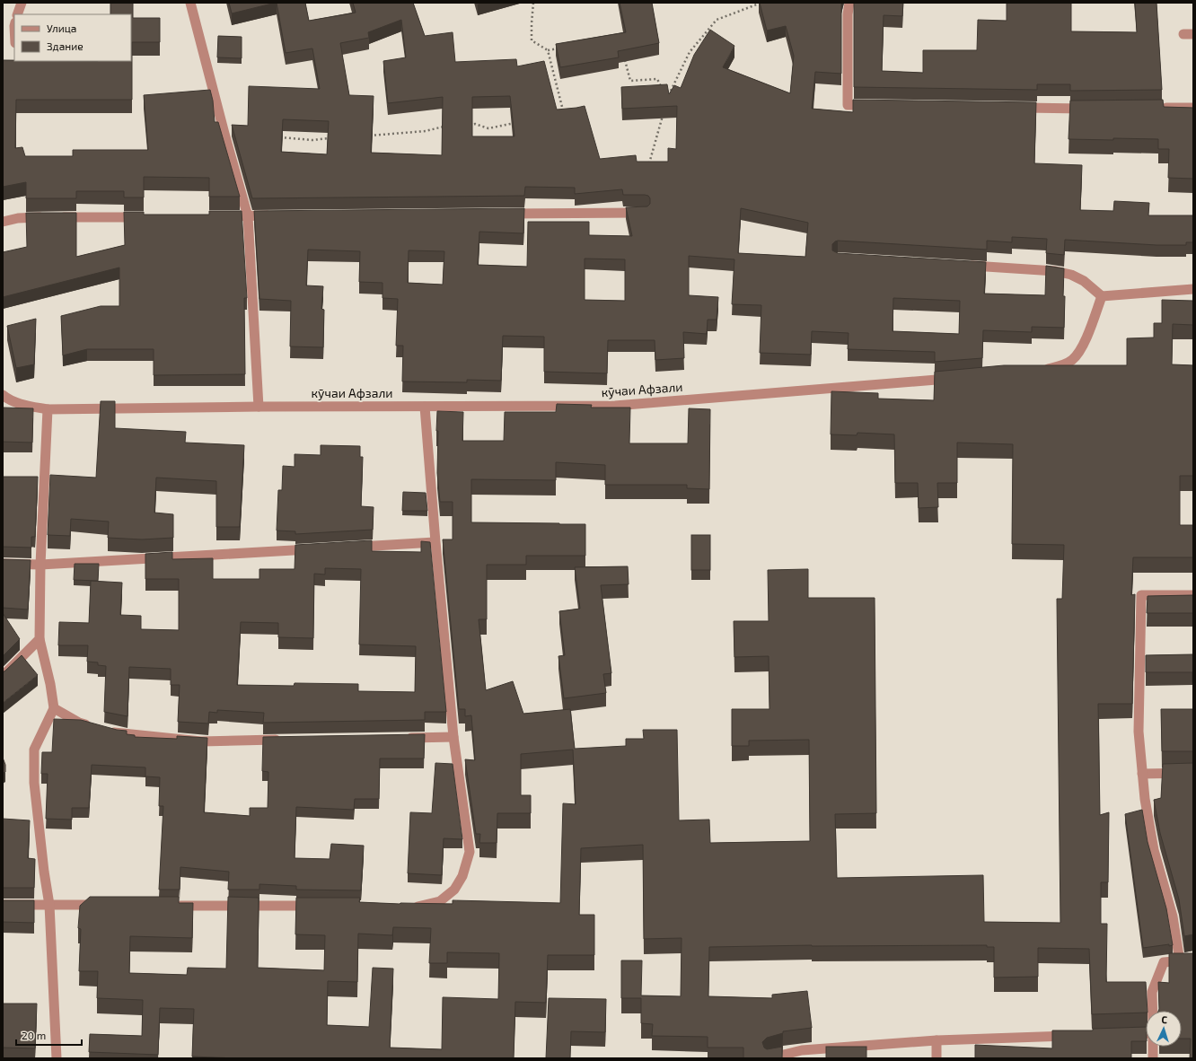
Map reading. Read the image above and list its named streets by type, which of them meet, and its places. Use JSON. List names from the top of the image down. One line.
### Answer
{"streets":{"street":["кӯчаи Афзали"]},"legend":["Улица","Здание"],"scale_bar":"20 m","north":"top"}
